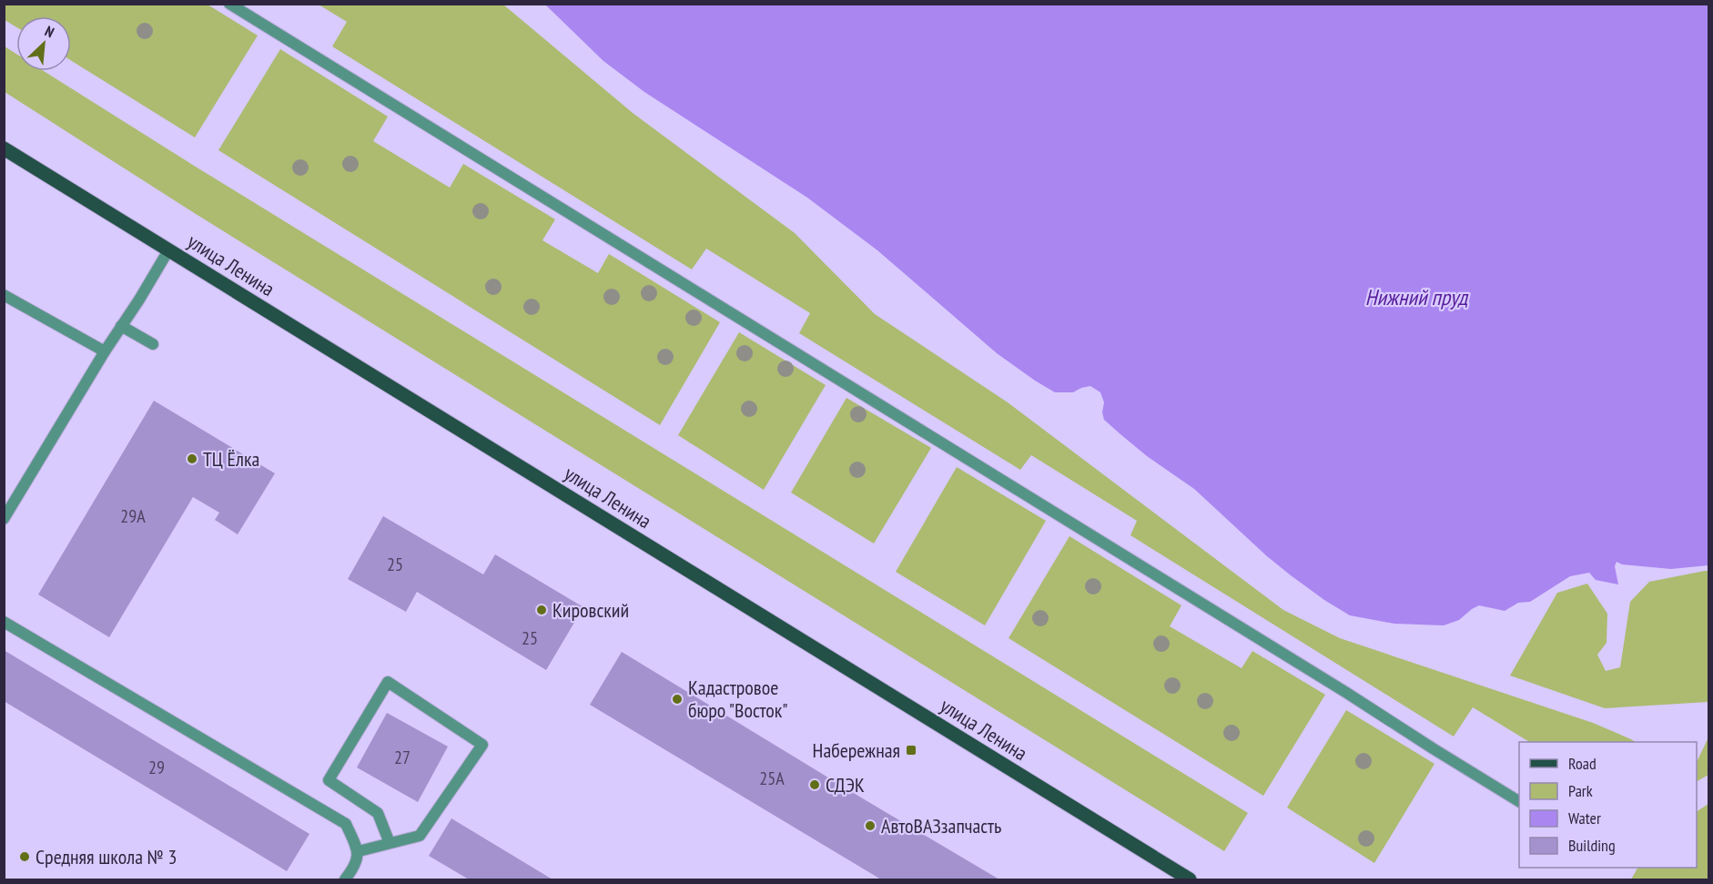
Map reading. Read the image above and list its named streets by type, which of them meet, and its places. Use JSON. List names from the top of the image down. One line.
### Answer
{"streets":{"main road":["улица Ленина"]},"water":["Нижний пруд"],"places":{"other":["ТЦ Ёлка","Кировский","Кадастровое бюро \"Восток\"","СДЭК","АвтоВАЗзапчасть","Средняя школа № 3"],"transit":["Набережная"]},"house_numbers":["29А","25","25","27","29","25А"],"legend":["Road","Park","Water","Building"],"north":"top right"}
